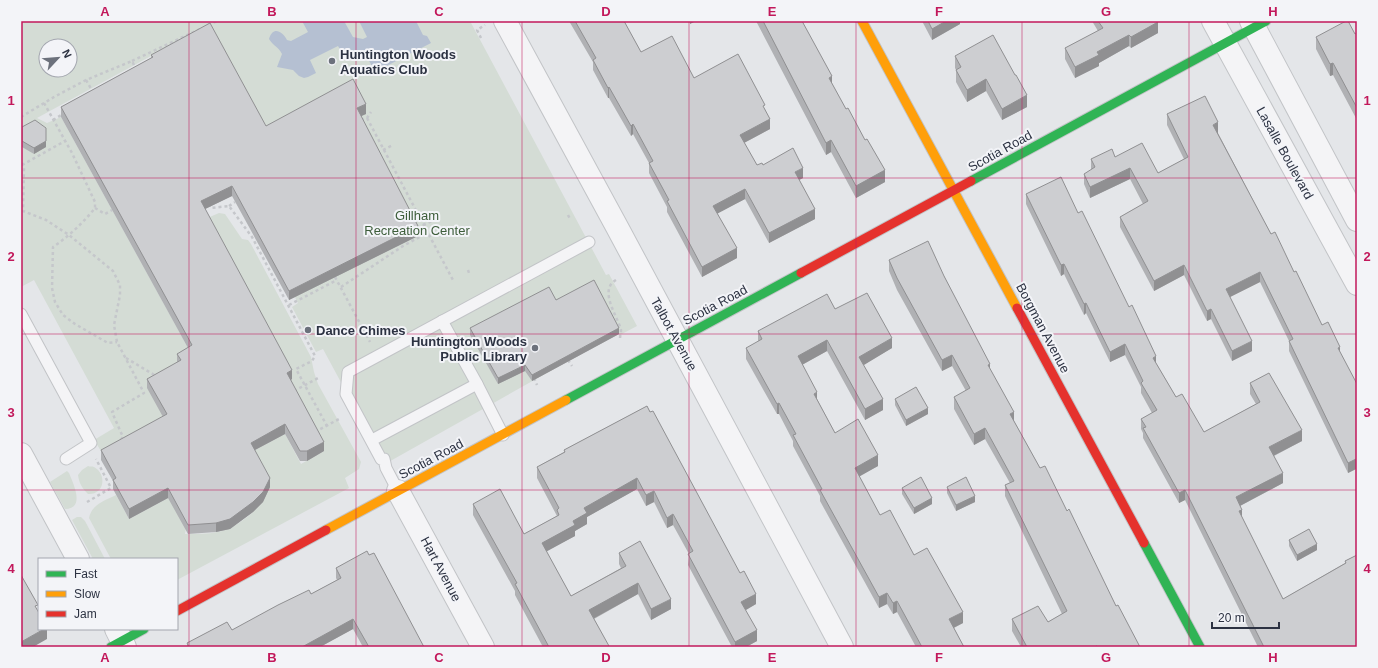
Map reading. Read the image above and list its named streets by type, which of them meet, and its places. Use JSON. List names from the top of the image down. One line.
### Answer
{"streets":{"street":["Scotia Road","Lasalle Boulevard","Borgman Avenue","Talbot Avenue","Hart Avenue"]},"crossings":[["Scotia Road","Lasalle Boulevard"],["Scotia Road","Borgman Avenue"],["Scotia Road","Talbot Avenue"],["Scotia Road","Hart Avenue"]],"parks":["Gillham Recreation Center"],"places":["Huntington Woods Aquatics Club","Dance Chimes","Huntington Woods Public Library"],"legend":["Fast","Slow","Jam"],"scale_bar":"20 m","north":"top right","grid":{"columns":["A","B","C","D","E","F","G","H"],"rows":["1","2","3","4"]}}
